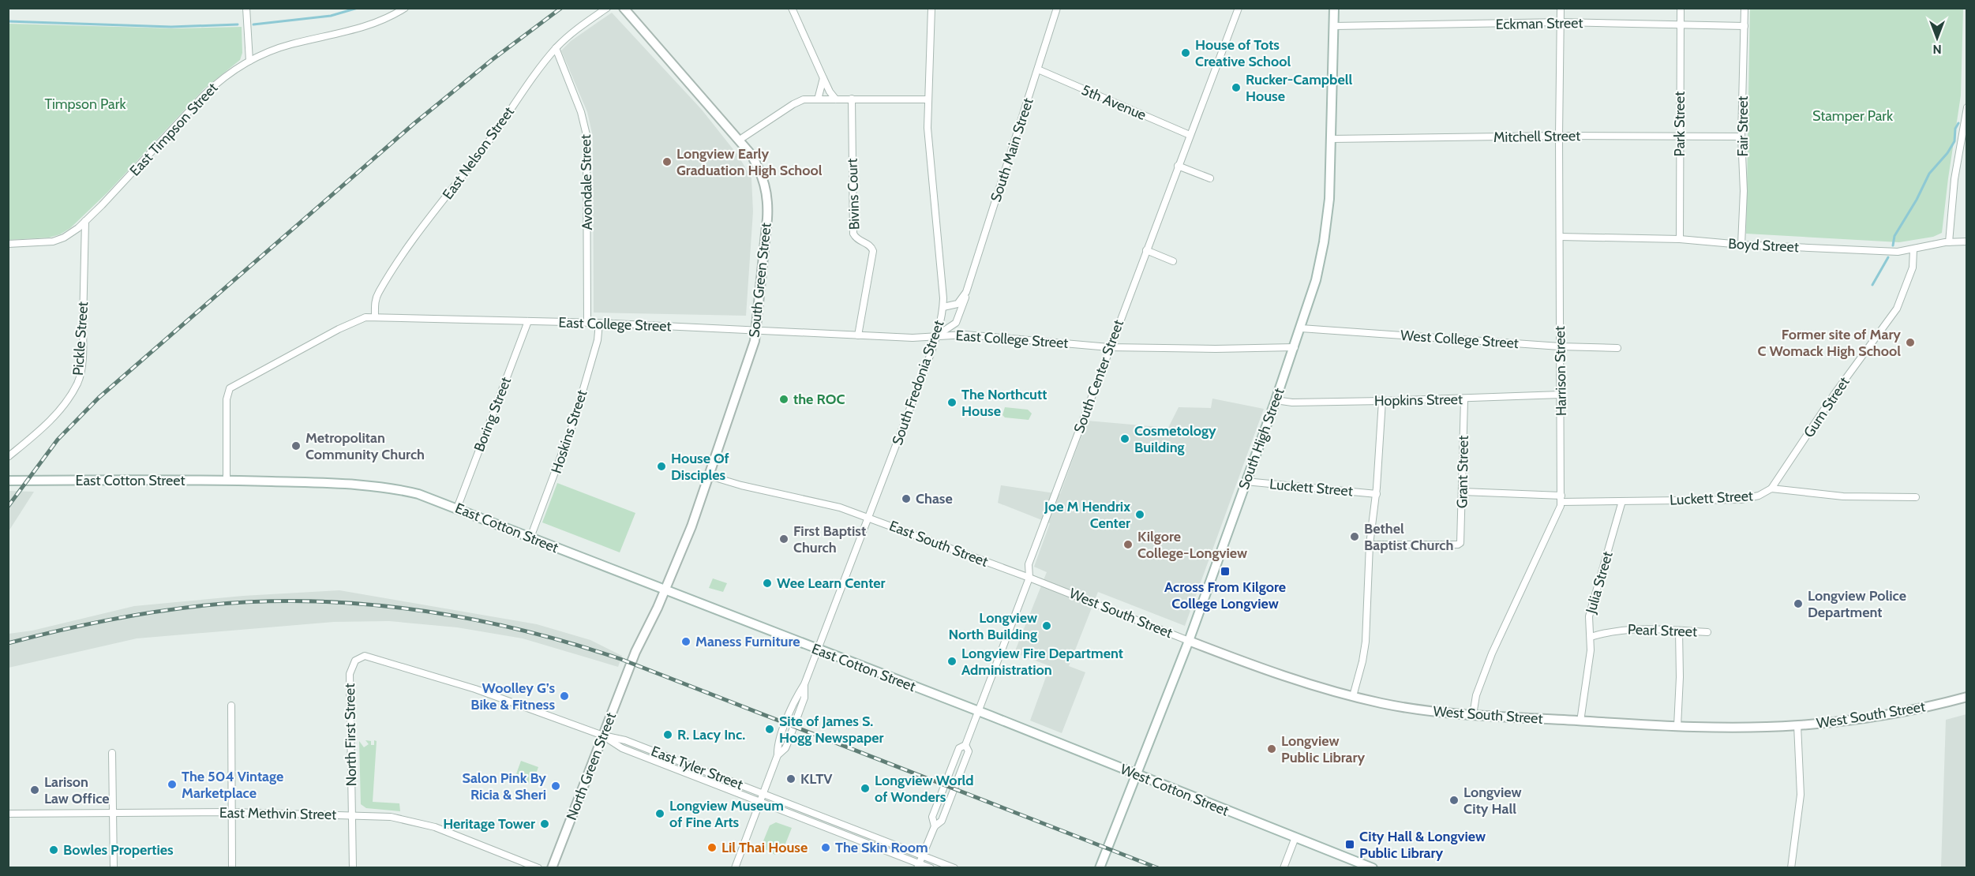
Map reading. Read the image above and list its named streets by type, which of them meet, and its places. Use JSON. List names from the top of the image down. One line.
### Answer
{"streets":{"main road":["South Green Street","South High Street","East Cotton Street","West South Street","North Green Street","West Cotton Street"],"street":["Eckman Street","5th Avenue","Park Street","Fair Street","East Timpson Street","Mitchell Street","South Main Street","East Nelson Street","Avondale Street","Bivins Court","Boyd Street","East College Street","Pickle Street","West College Street","Harrison Street","South Center Street","South Fredonia Street","Hopkins Street","Gum Street","Boring Street","Hoskins Street","Grant Street","Luckett Street","East South Street","Julia Street","Pearl Street","North First Street","East Tyler Street","East Methvin Street"]},"crossings":[["Eckman Street","Park Street"],["Eckman Street","Fair Street"],["Eckman Street","Harrison Street"],["Eckman Street","South High Street"],["5th Avenue","South Main Street"],["5th Avenue","South Center Street"],["Park Street","Mitchell Street"],["Park Street","Boyd Street"],["Fair Street","Mitchell Street"],["Fair Street","Boyd Street"],["East Timpson Street","Pickle Street"],["Mitchell Street","Harrison Street"],["Mitchell Street","South High Street"],["South Main Street","East College Street"],["South Main Street","South Fredonia Street"],["East Nelson Street","Avondale Street"],["East Nelson Street","East College Street"],["Avondale Street","East College Street"],["Bivins Court","East College Street"],["Boyd Street","Harrison Street"],["Boyd Street","Gum Street"],["South Green Street","East College Street"],["South Green Street","East Cotton Street"],["South Green Street","East South Street"],["South Green Street","North Green Street"],["East College Street","South Center Street"],["East College Street","South Fredonia Street"],["East College Street","Boring Street"],["East College Street","Hoskins Street"],["East College Street","East Cotton Street"],["West College Street","Harrison Street"],["West College Street","South High Street"],["Harrison Street","Hopkins Street"],["Harrison Street","Luckett Street"],["Harrison Street","West South Street"],["South Center Street","East Cotton Street"],["South Center Street","East South Street"],["South Center Street","West South Street"],["South Center Street","West Cotton Street"],["South Fredonia Street","East Cotton Street"],["South Fredonia Street","East South Street"],["Hopkins Street","South High Street"],["Hopkins Street","Grant Street"],["Gum Street","Luckett Street"],["Boring Street","East Cotton Street"],["Hoskins Street","East Cotton Street"],["South High Street","Luckett Street"],["South High Street","West South Street"],["South High Street","West Cotton Street"],["Grant Street","Luckett Street"],["East Cotton Street","West Cotton Street"],["Luckett Street","Julia Street"],["East South Street","West South Street"],["Julia Street","West South Street"],["Julia Street","Pearl Street"],["North First Street","East Tyler Street"],["North First Street","East Methvin Street"],["North Green Street","East Tyler Street"]],"parks":["Timpson Park","Stamper Park"],"places":{"other":["House of Tots Creative School","Rucker-Campbell House","Longview Early Graduation High School","Former site of Mary C Womack High School","the ROC","The Northcutt House","Cosmetology Building","Metropolitan Community Church","House Of Disciples","Chase","Joe M Hendrix Center","Bethel Baptist Church","First Baptist Church","Kilgore College-Longview","Wee Learn Center","Longview Police Department","Longview North Building","Maness Furniture","Longview Fire Department Administration","Woolley G’s Bike & Fitness","Site of James S. Hogg Newspaper","R. Lacy Inc.","Longview Public Library","KLTV","The 504 Vintage Marketplace","Salon Pink By Ricia & Sheri","Longview World of Wonders","Larison Law Office","Longview City Hall","Longview Museum of Fine Arts","Heritage Tower","Lil Thai House","The Skin Room","Bowles Properties"],"transit":["Across From Kilgore College Longview","City Hall & Longview Public Library"]},"north":"bottom"}
